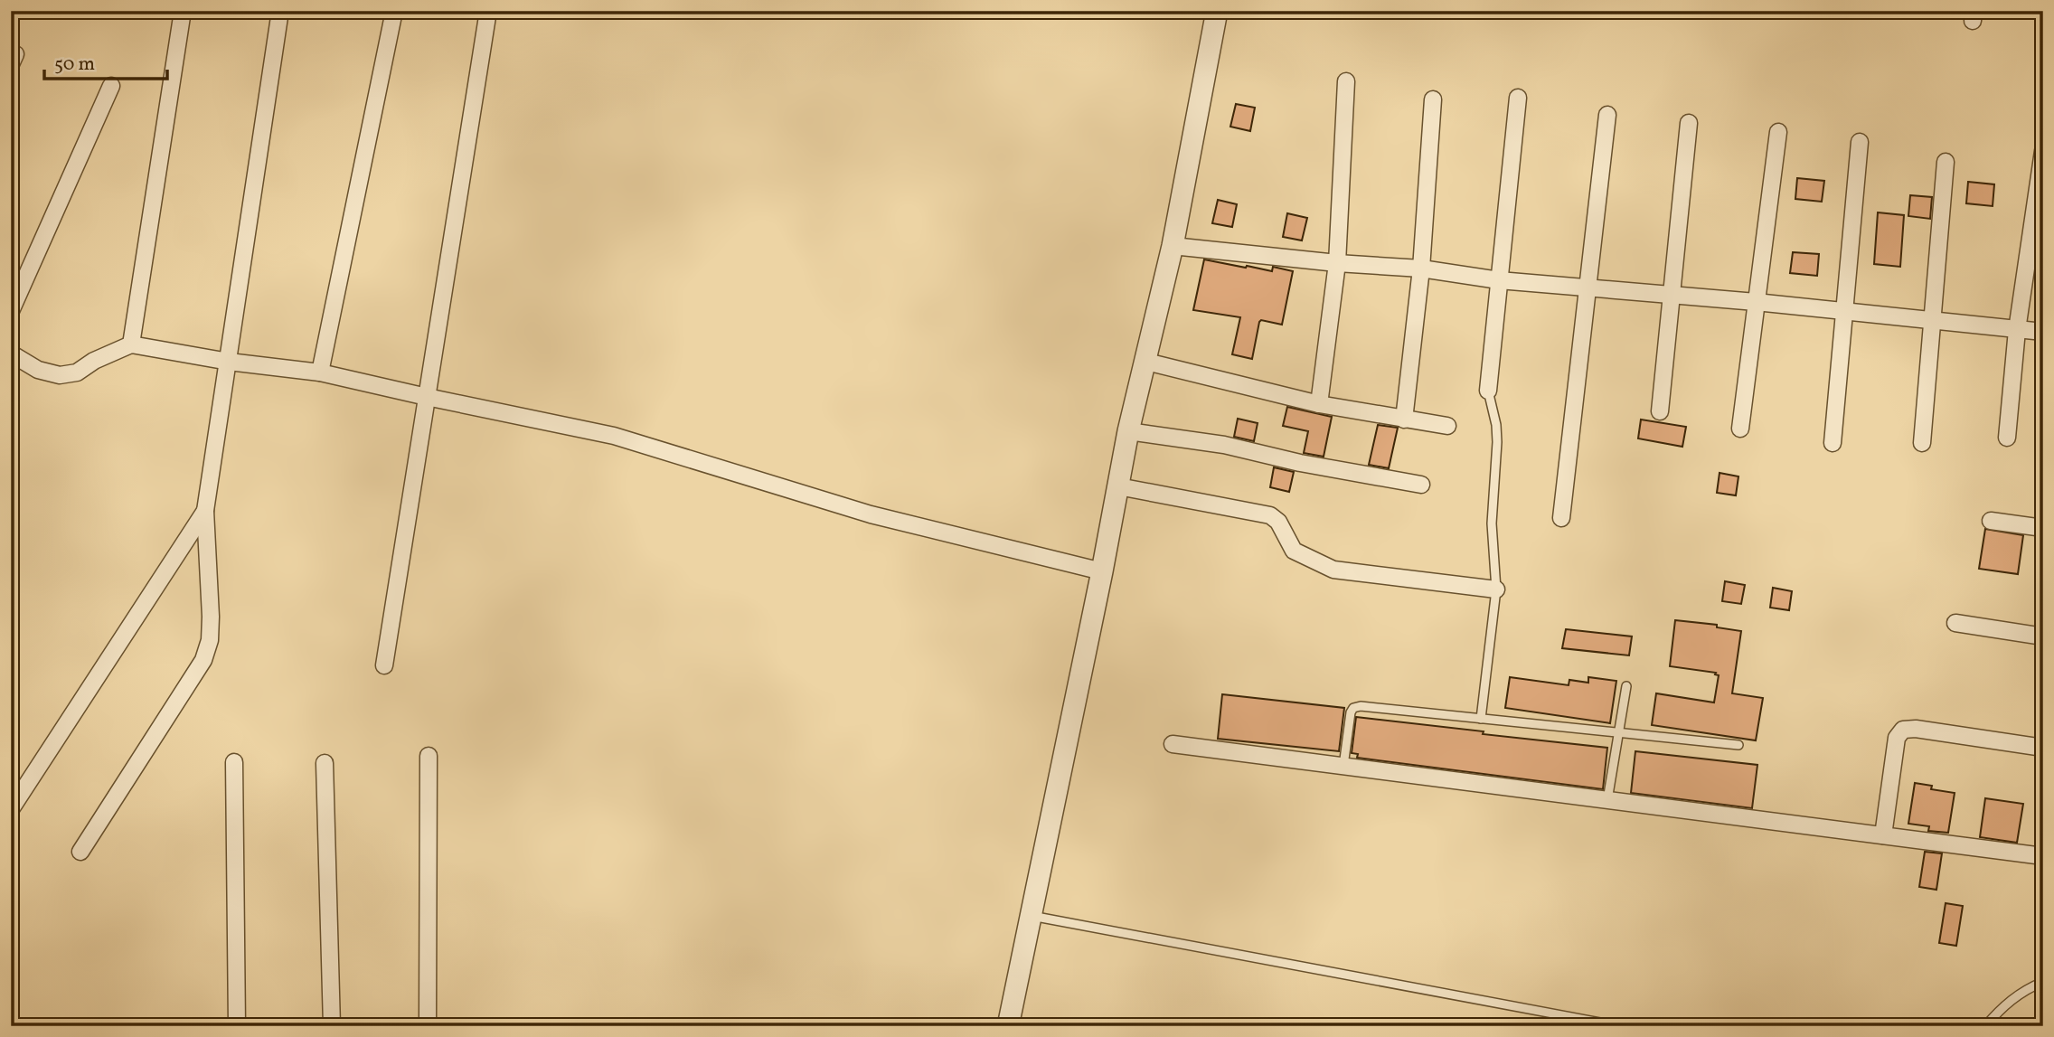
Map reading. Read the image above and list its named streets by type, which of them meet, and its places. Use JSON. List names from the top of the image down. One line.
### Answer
{"scale_bar":"50 m"}
